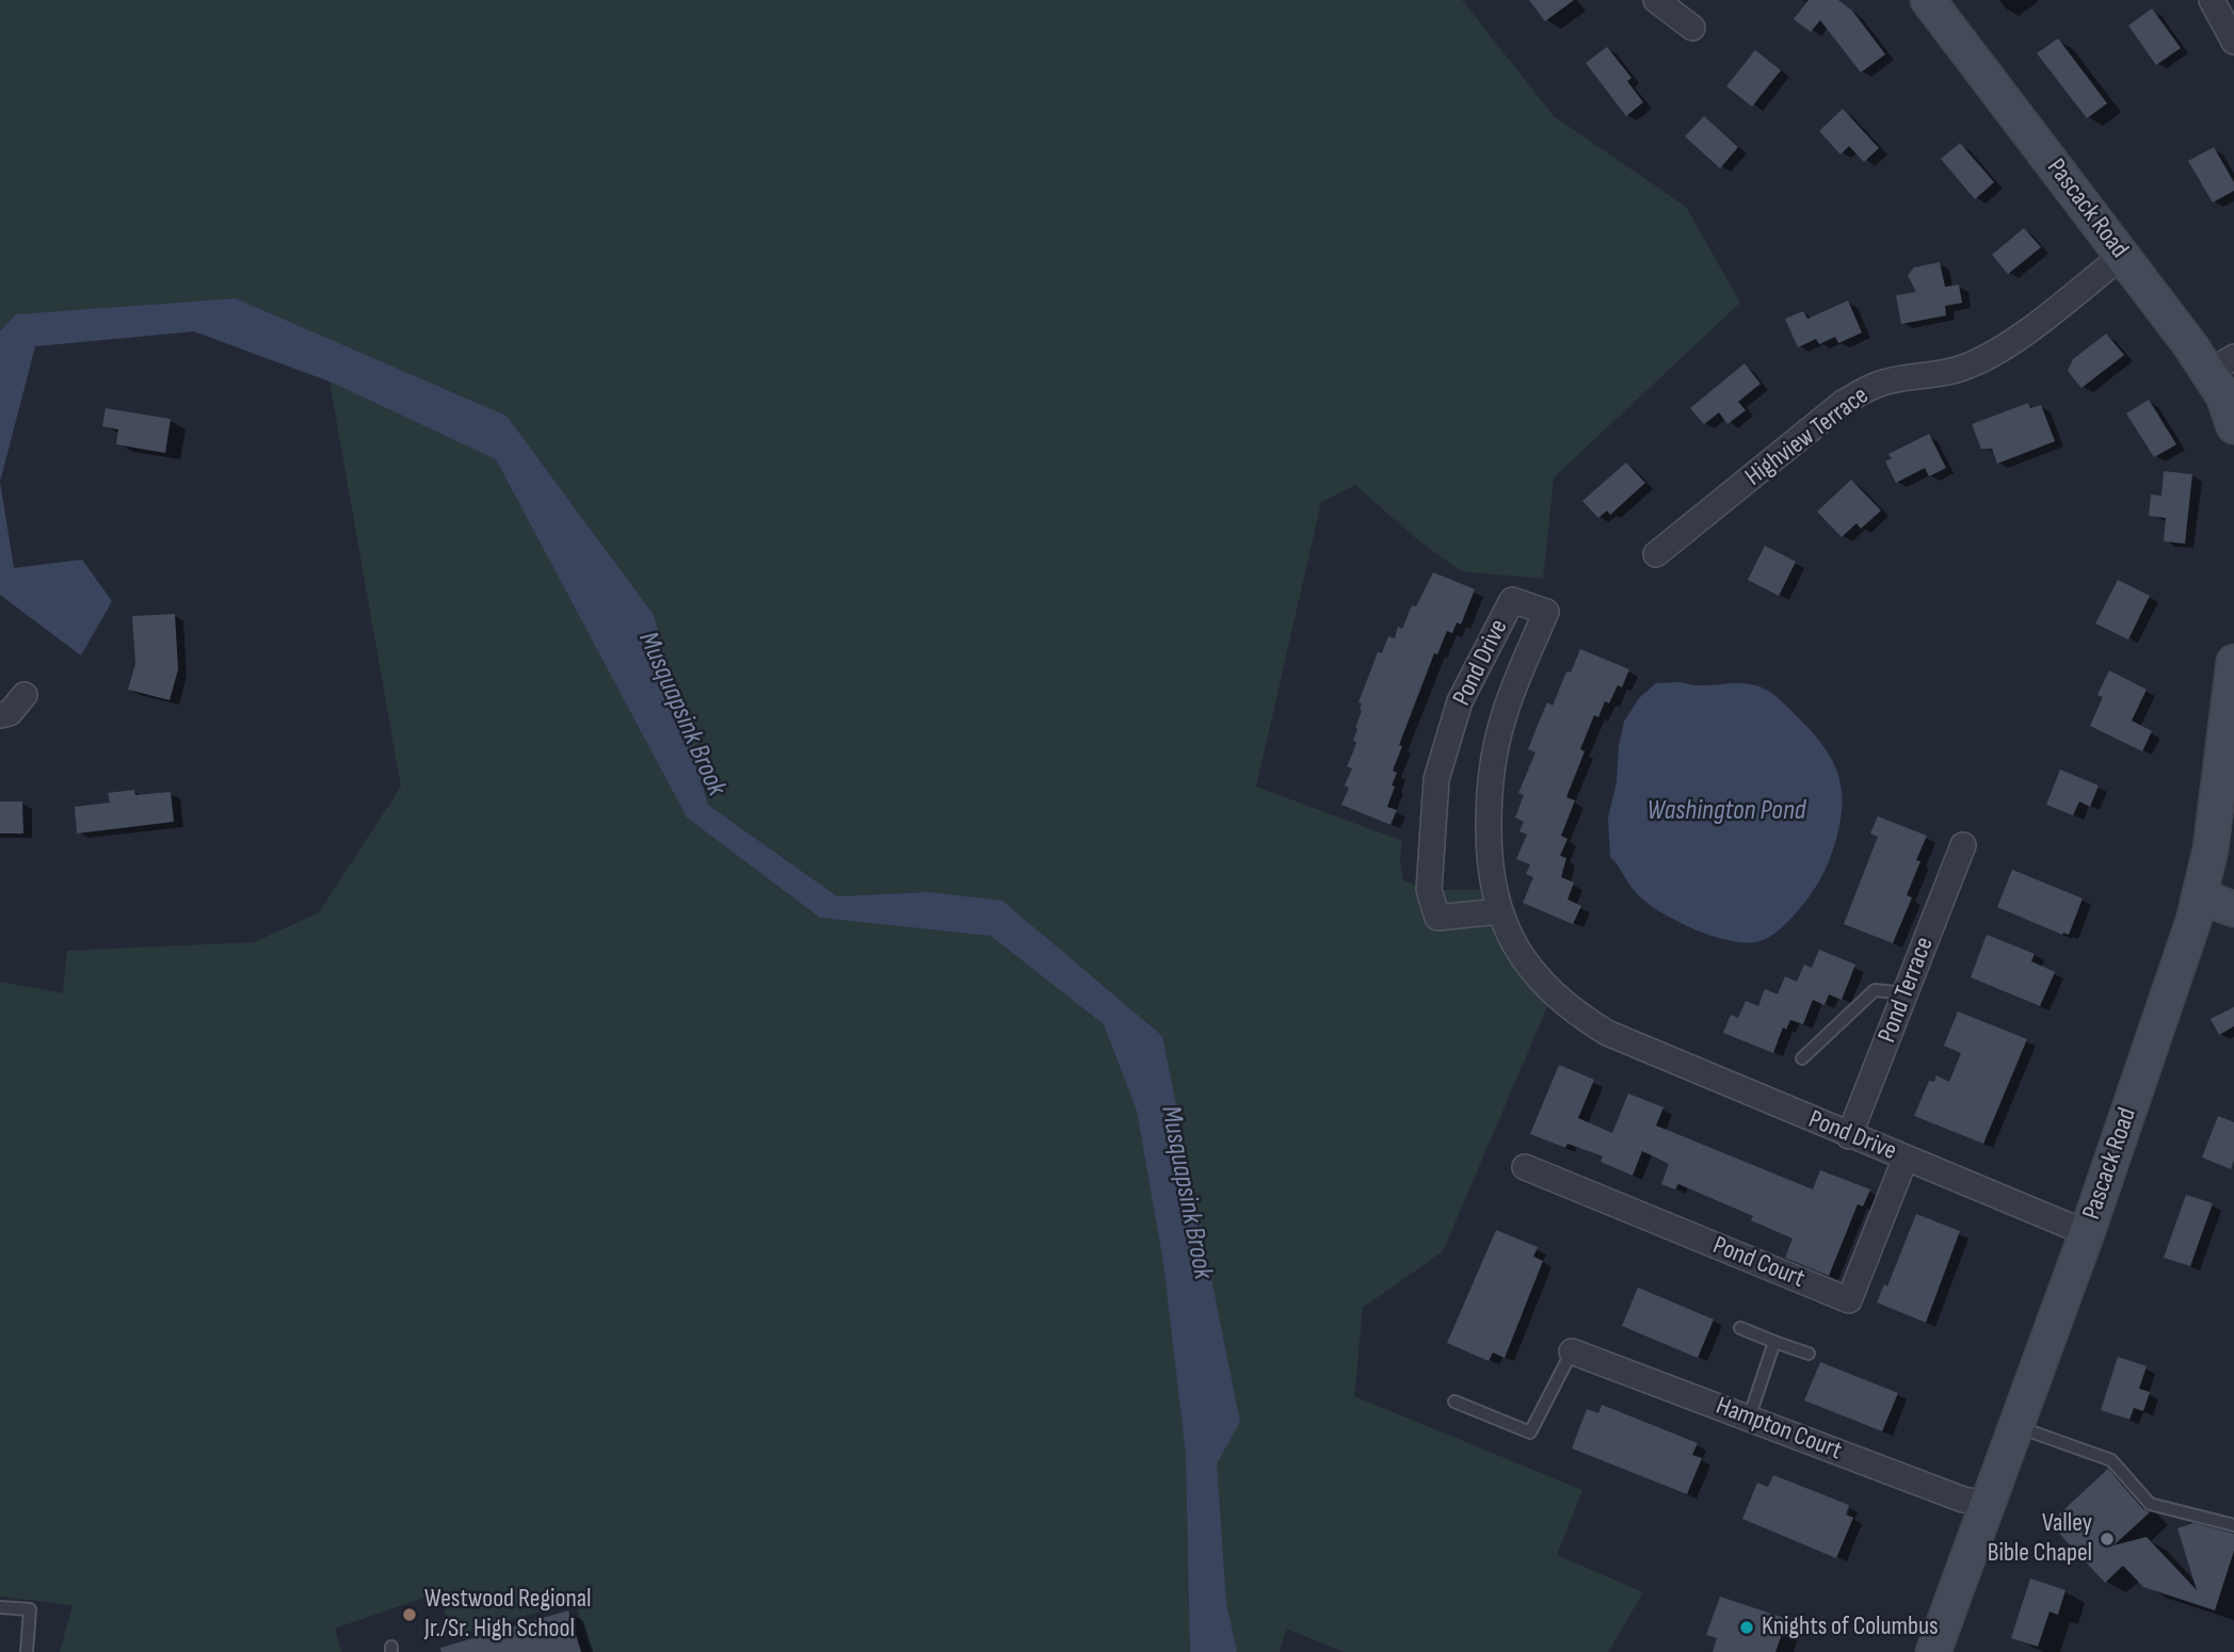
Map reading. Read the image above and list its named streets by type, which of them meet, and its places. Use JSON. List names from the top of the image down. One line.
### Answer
{"streets":{"main road":["Pascack Road"],"street":["Highview Terrace","Pond Drive","Pond Terrace","Pond Court","Hampton Court"]},"crossings":[["Pascack Road","Highview Terrace"],["Pascack Road","Pond Drive"],["Pascack Road","Hampton Court"],["Pond Drive","Pond Terrace"],["Pond Drive","Pond Court"]],"water":["Musquapsink Brook","Washington Pond"],"places":["Valley Bible Chapel","Westwood Regional Jr./Sr. High School","Knights of Columbus"]}
